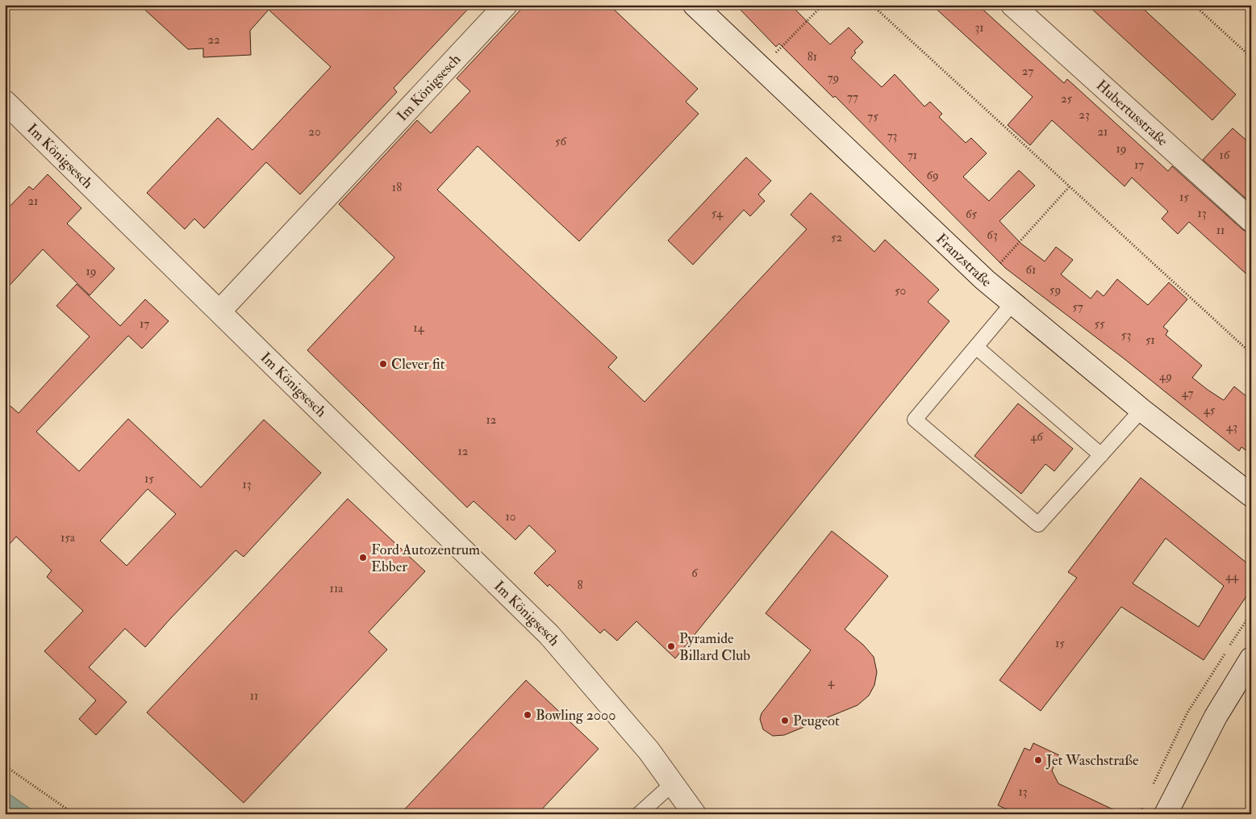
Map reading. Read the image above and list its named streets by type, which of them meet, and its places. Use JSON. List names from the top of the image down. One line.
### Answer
{"streets":{"street":["Im Königsesch","Hubertusstraße","Franzstraße"]},"places":["Clever fit","Ford Autozentrum Ebber","Pyramide Billard Club","Bowling 2000","Peugeot","Jet Waschstraße"],"house_numbers":["31","22","81","27","79","77","25","23","75","20","21","73","56","19","71","16","17","69","18","15","21","54","13","65","11","63","52","61","19","59","50","57","17","55","14","53","51","49","47","45","12","43","46","12","15","13","10","15a","6","44","8","11a","15","4","11","13"]}
